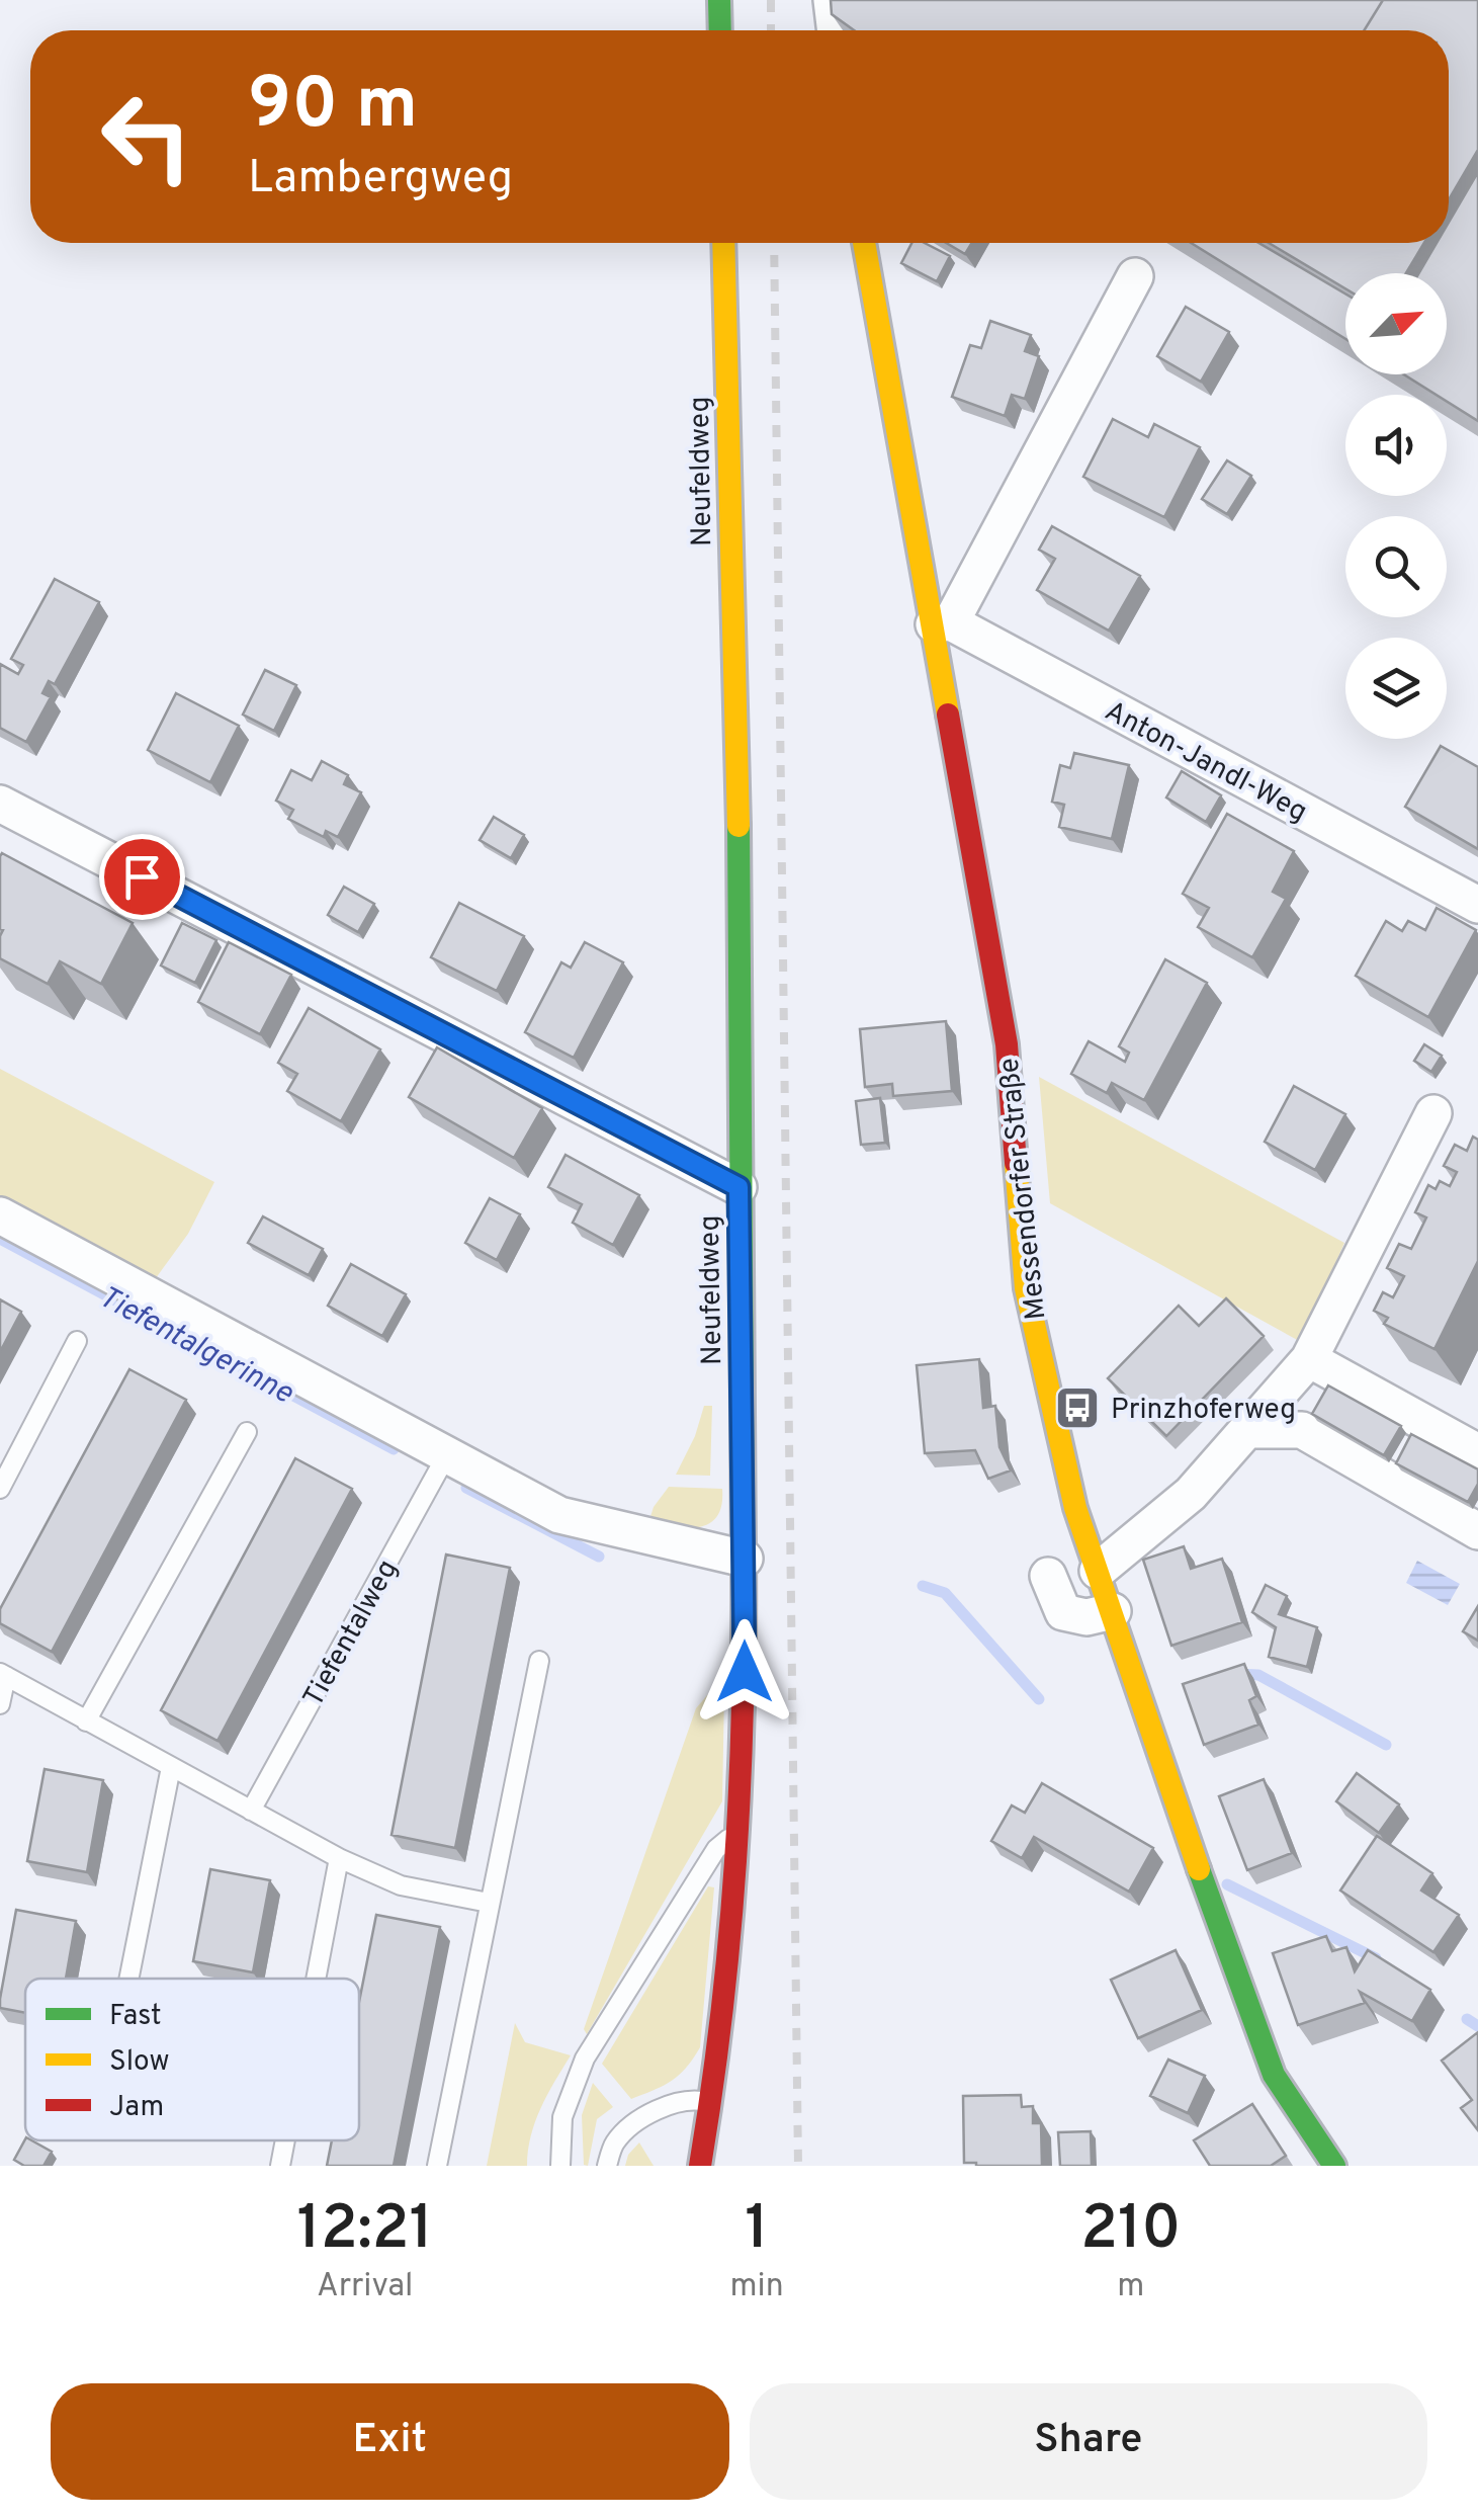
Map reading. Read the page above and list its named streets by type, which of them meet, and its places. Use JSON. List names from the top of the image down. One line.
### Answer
{"streets":{"street":["Neufeldweg","Anton-Jandl-Weg","Messendorfer Straße"],"lane":["Tiefentalweg"]},"crossings":[["Anton-Jandl-Weg","Messendorfer Straße"]],"water":["Tiefentalgerinne"],"places":{"bus stop":["Prinzhoferweg"]},"legend":["Fast","Slow","Jam"],"north":"top right","page":{"turn":["90 m","Lambergweg"],"eta":["12:21","Arrival","1","min","210","m"],"buttons":["Exit","Share"]}}
